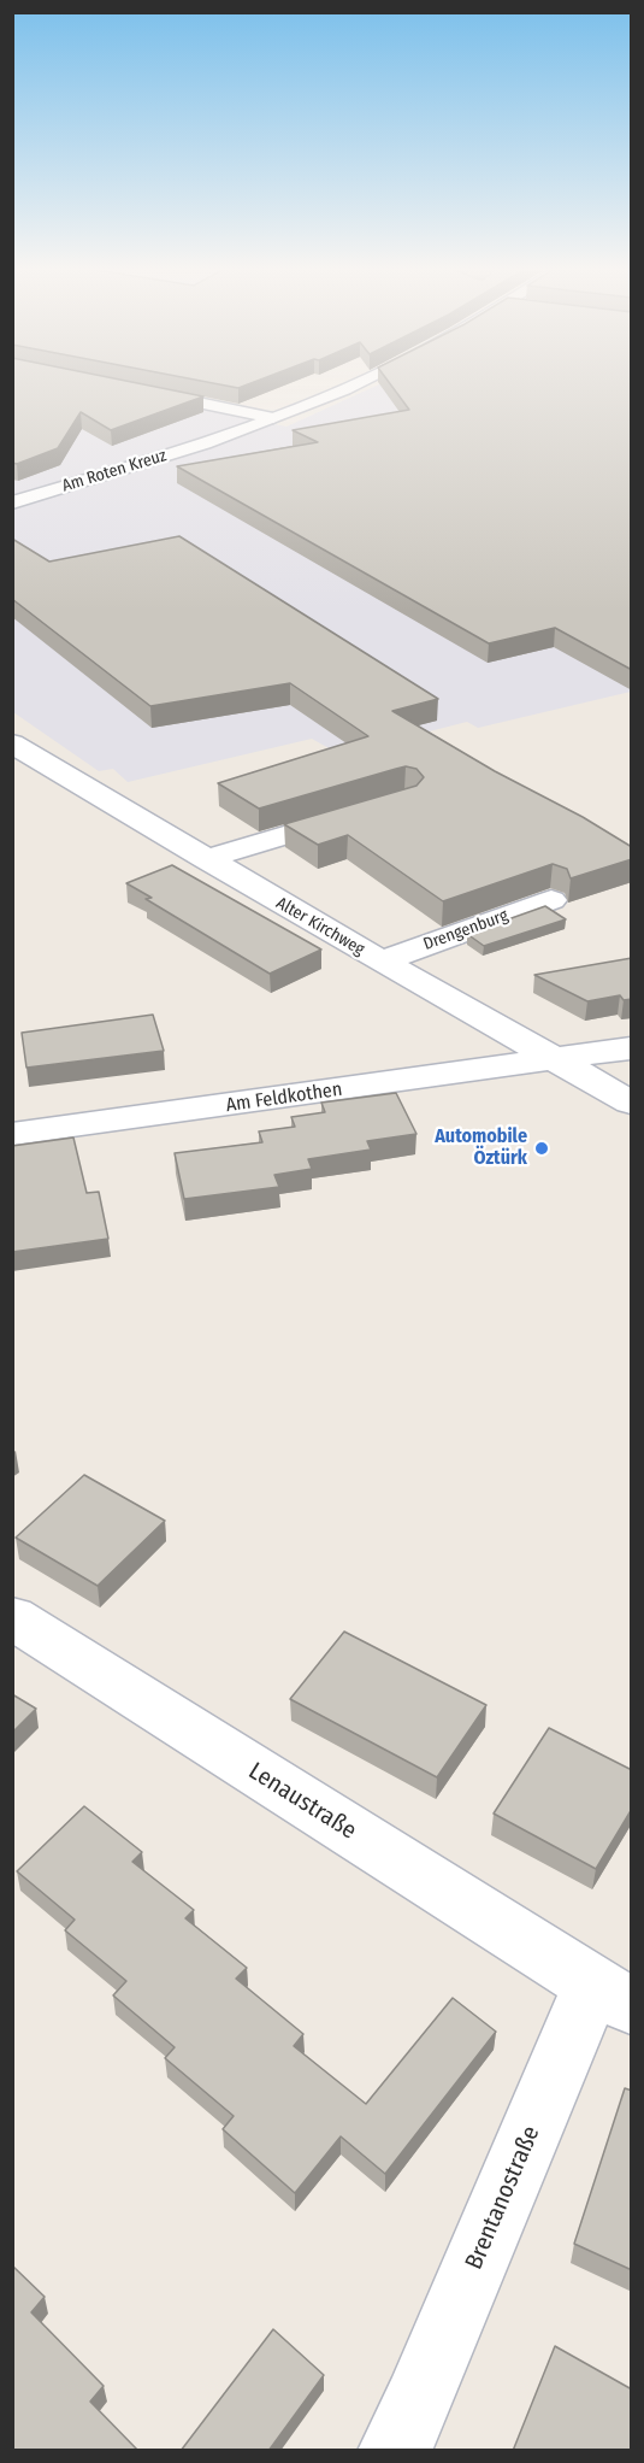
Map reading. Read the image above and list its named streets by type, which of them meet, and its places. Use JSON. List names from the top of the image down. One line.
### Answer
{"streets":{"street":["Am Roten Kreuz","Alter Kirchweg","Drengenburg","Am Feldkothen","Lenaustraße","Brentanostraße"]},"crossings":[["Alter Kirchweg","Drengenburg"],["Alter Kirchweg","Am Feldkothen"],["Lenaustraße","Brentanostraße"]],"places":["Automobile Öztürk"]}
